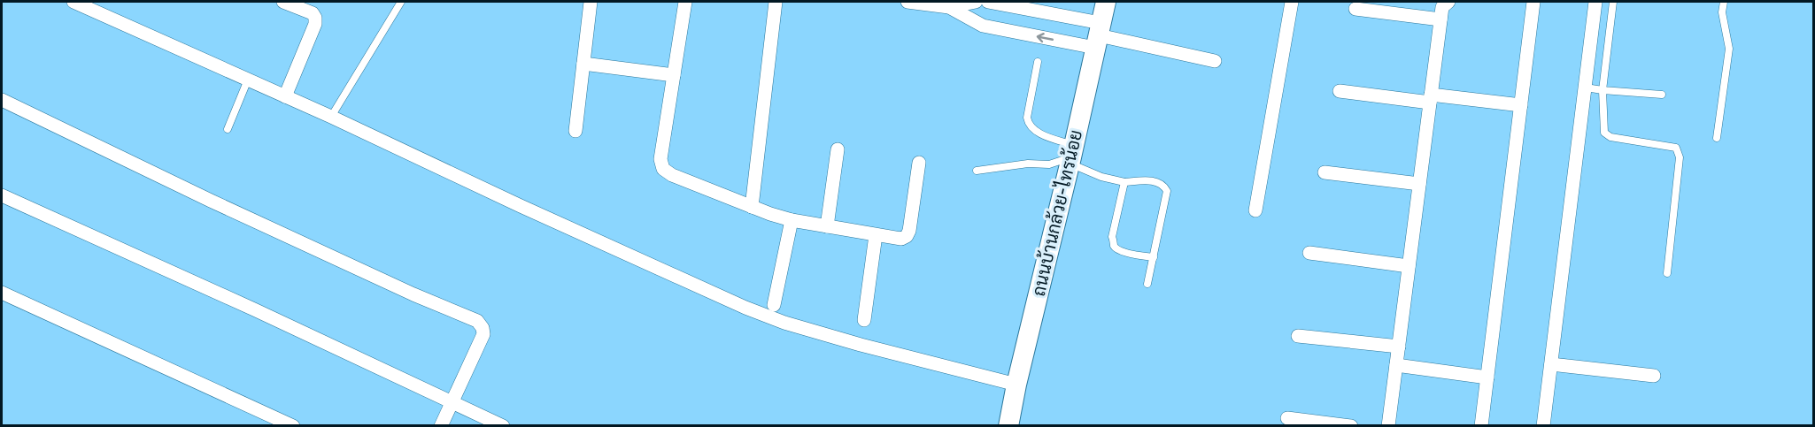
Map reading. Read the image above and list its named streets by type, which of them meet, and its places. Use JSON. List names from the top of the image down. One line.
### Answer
{"streets":{"street":["ถนนบ้านกล้วย-ไทรน้อย"]}}
